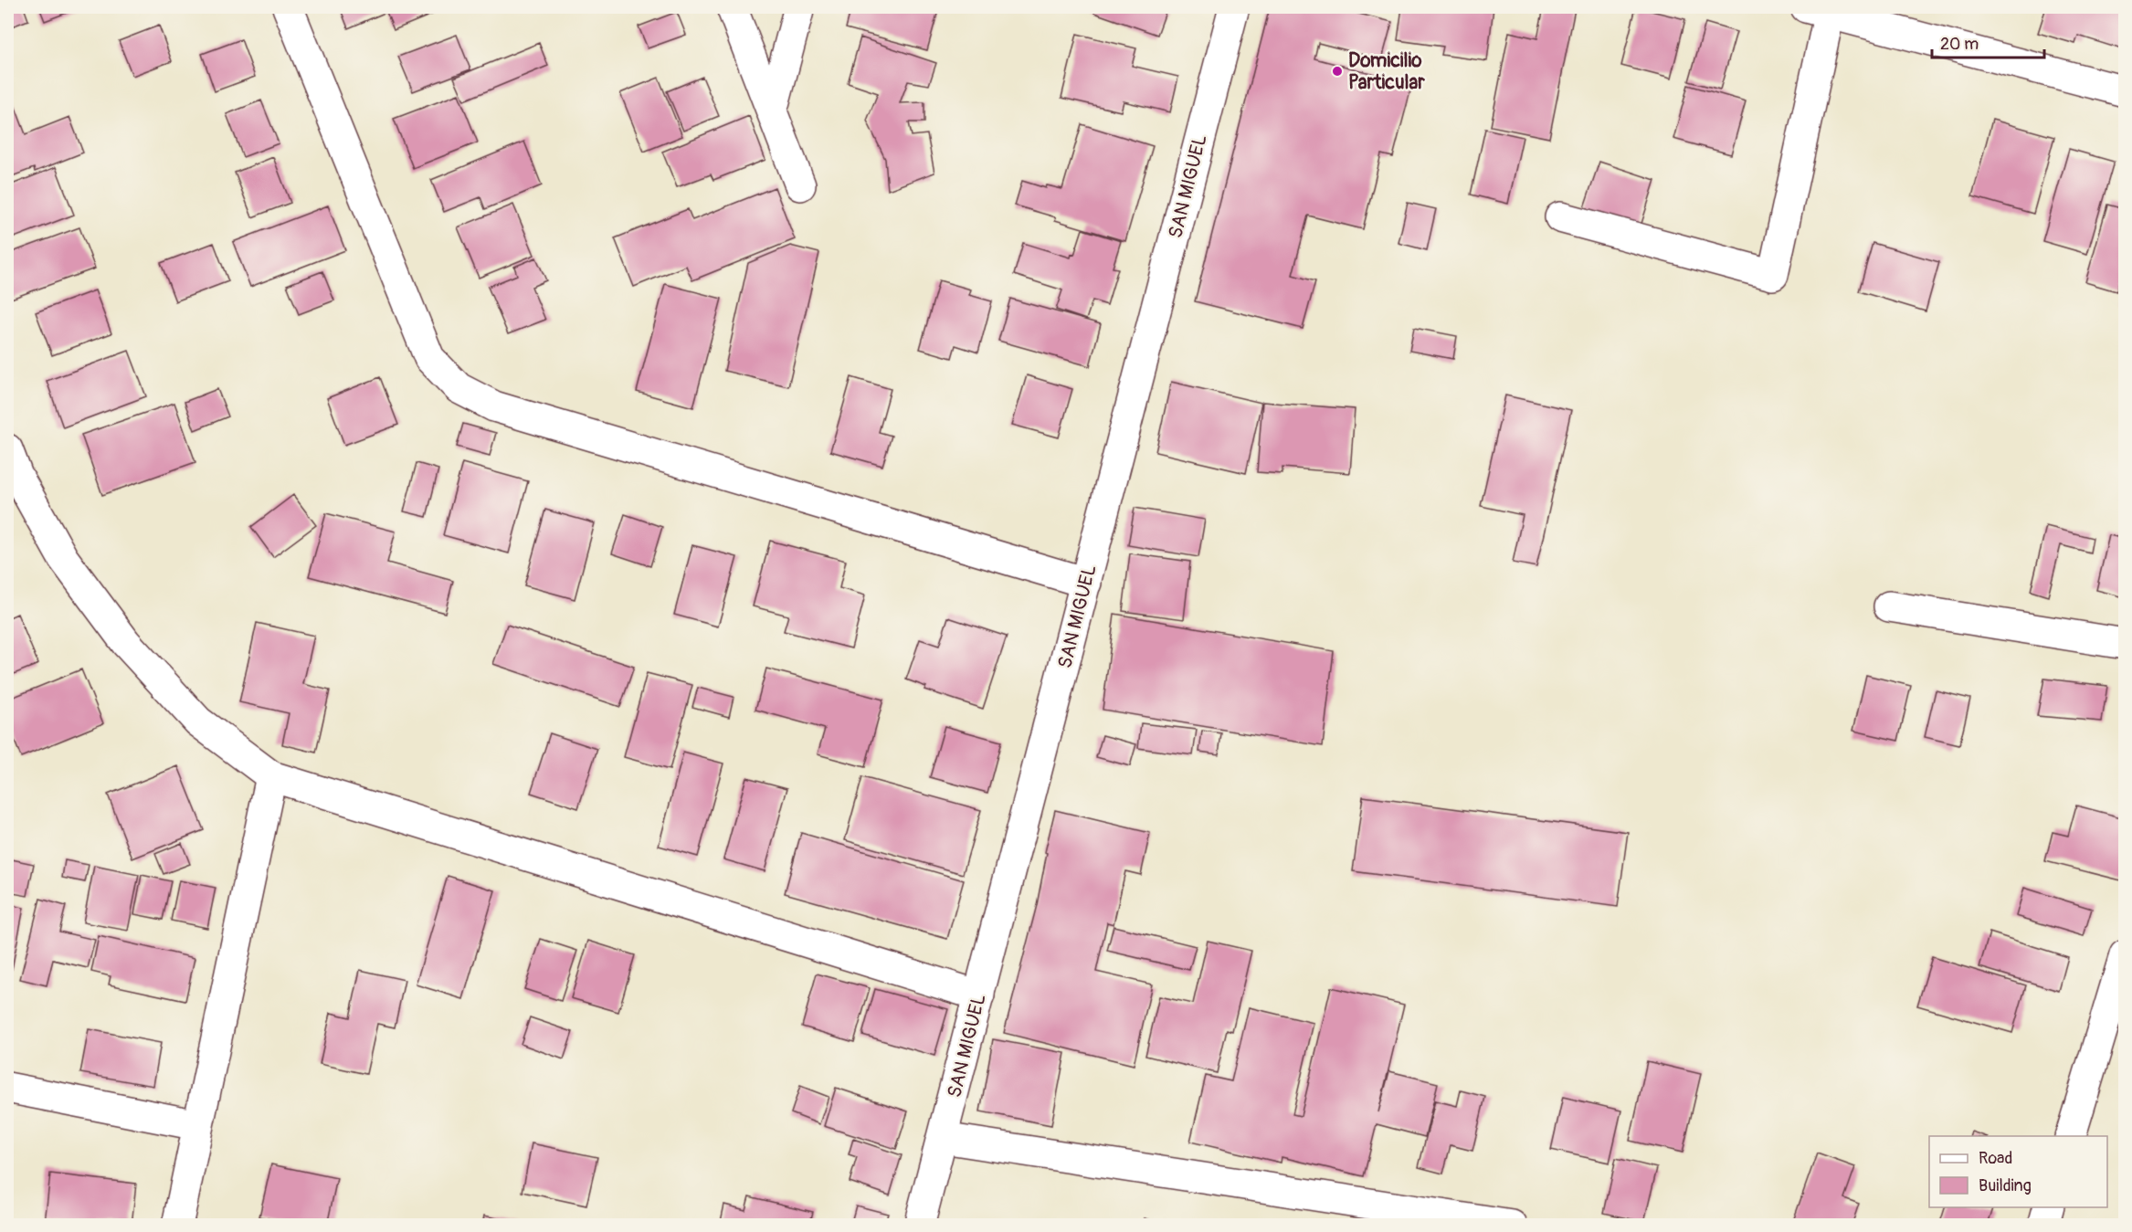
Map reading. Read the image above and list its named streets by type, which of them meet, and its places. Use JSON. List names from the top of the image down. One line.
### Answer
{"streets":{"street":["SAN MIGUEL"]},"places":["Domicilio Particular"],"legend":["Road","Building"],"scale_bar":"20 m"}
